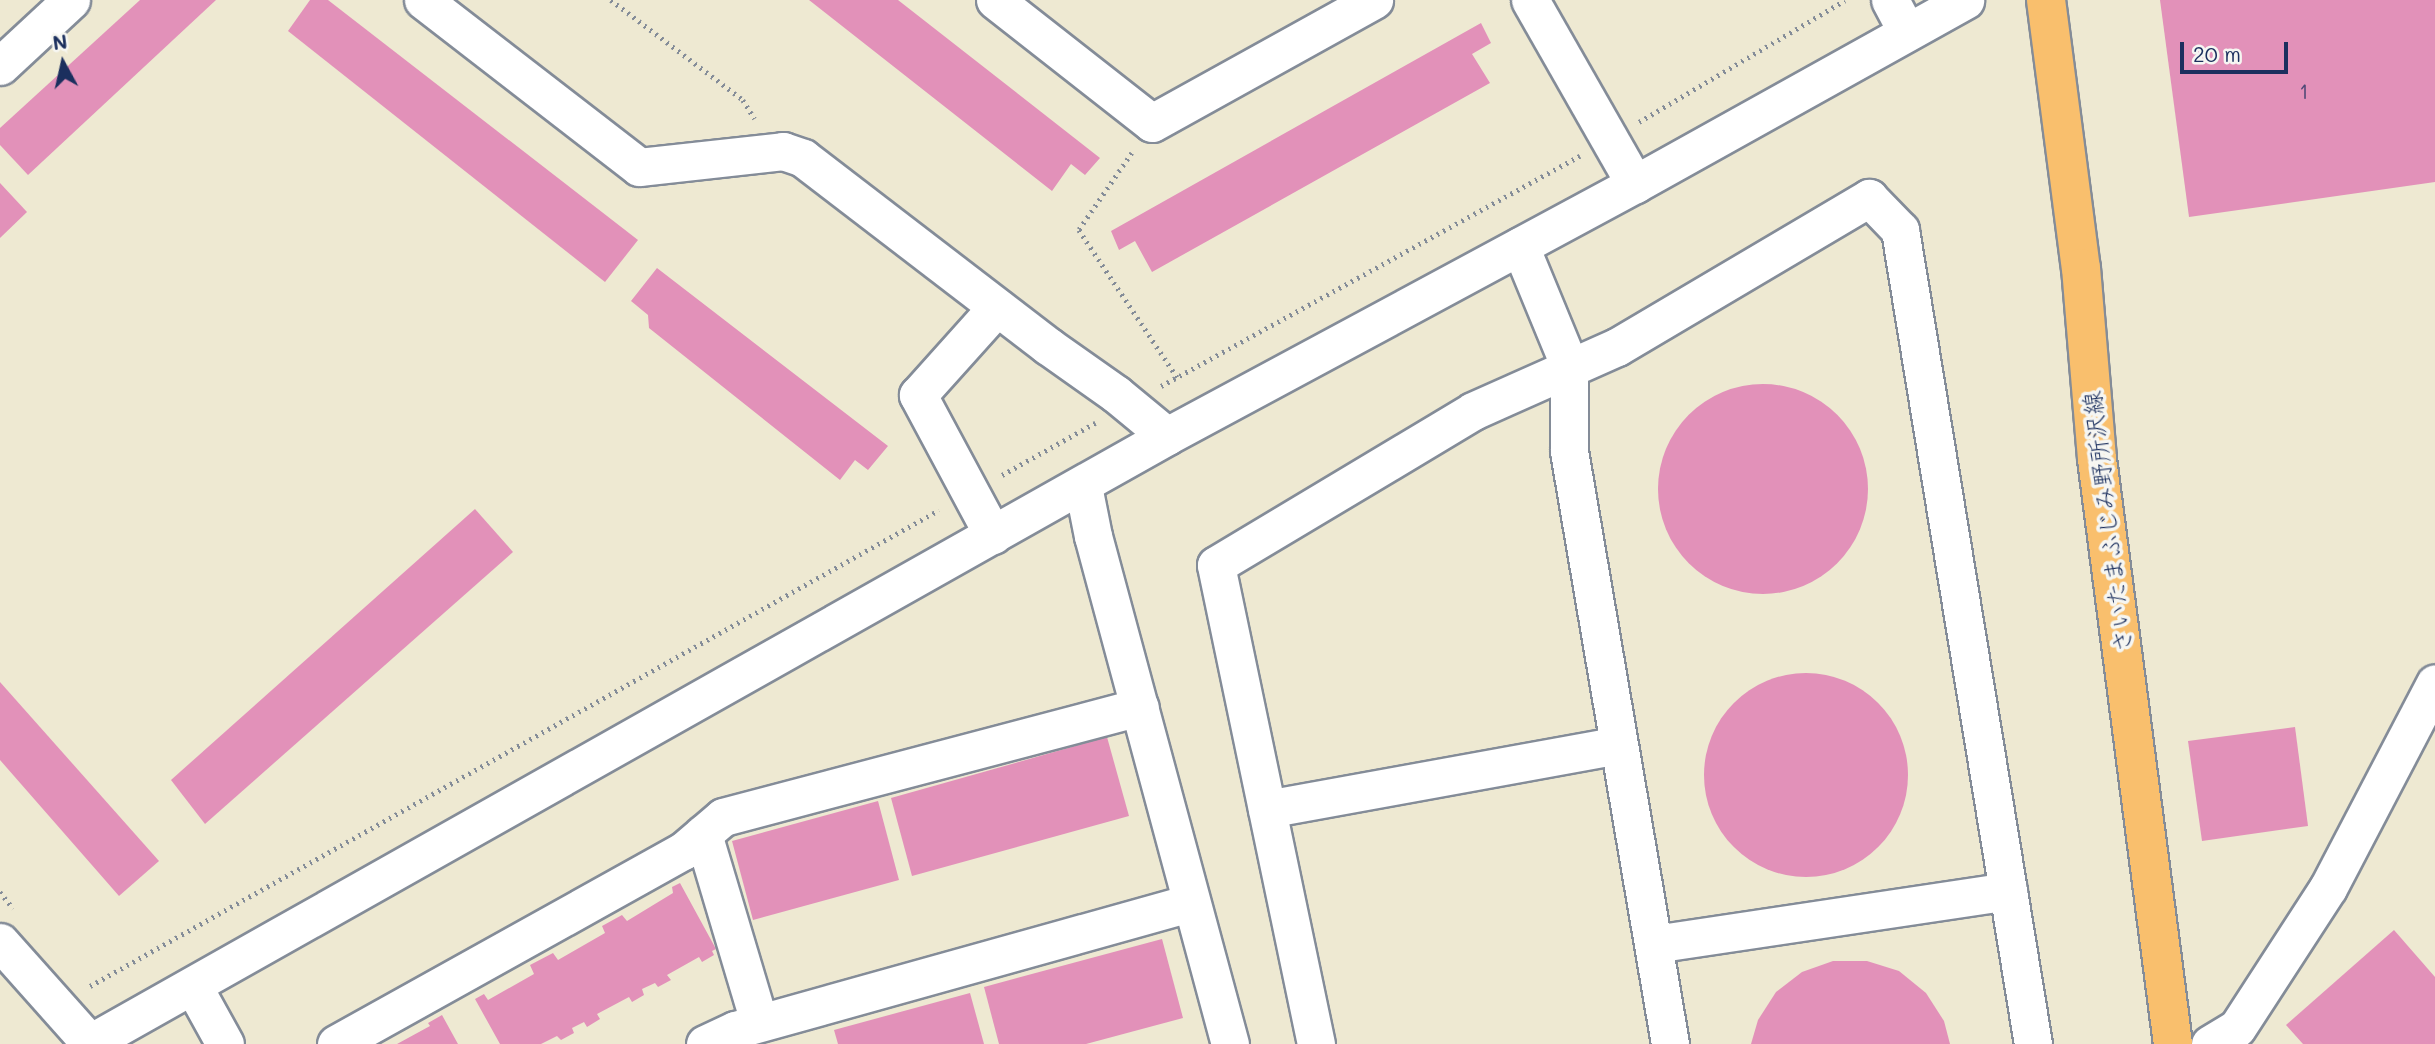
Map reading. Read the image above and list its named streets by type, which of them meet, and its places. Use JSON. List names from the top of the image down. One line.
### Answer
{"streets":{"main road":["さいたまふじみ野所沢線"]},"house_numbers":["1"],"scale_bar":"20 m","north":"top"}
